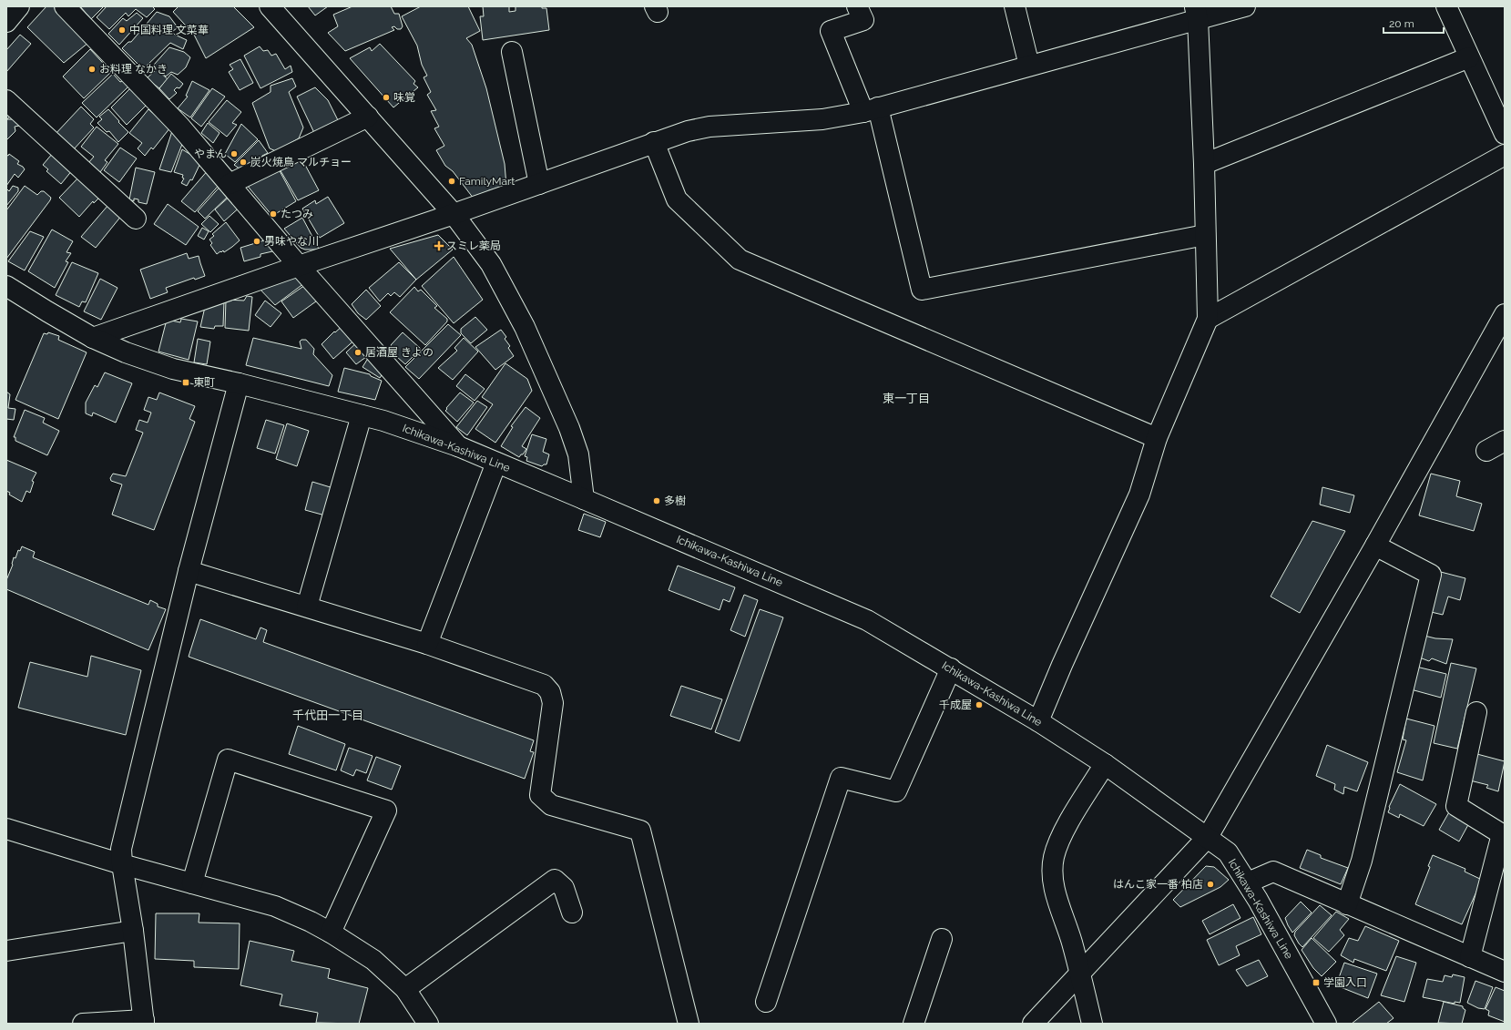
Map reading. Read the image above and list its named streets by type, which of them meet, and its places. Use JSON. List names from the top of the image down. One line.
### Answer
{"streets":{"street":["Ichikawa-Kashiwa Line"]},"districts":["東一丁目","千代田一丁目"],"places":{"other":["中国料理 文菜華","お料理 なかき","味覚","やまん","炭火焼鳥 マルチョー","FamilyMart","たつみ","男味やな川","居酒屋 きよの","多樹","千成屋","はんこ家一番 柏店"],"health":["スミレ薬局"],"transit":["東町","学園入口"]},"scale_bar":"20 m"}
